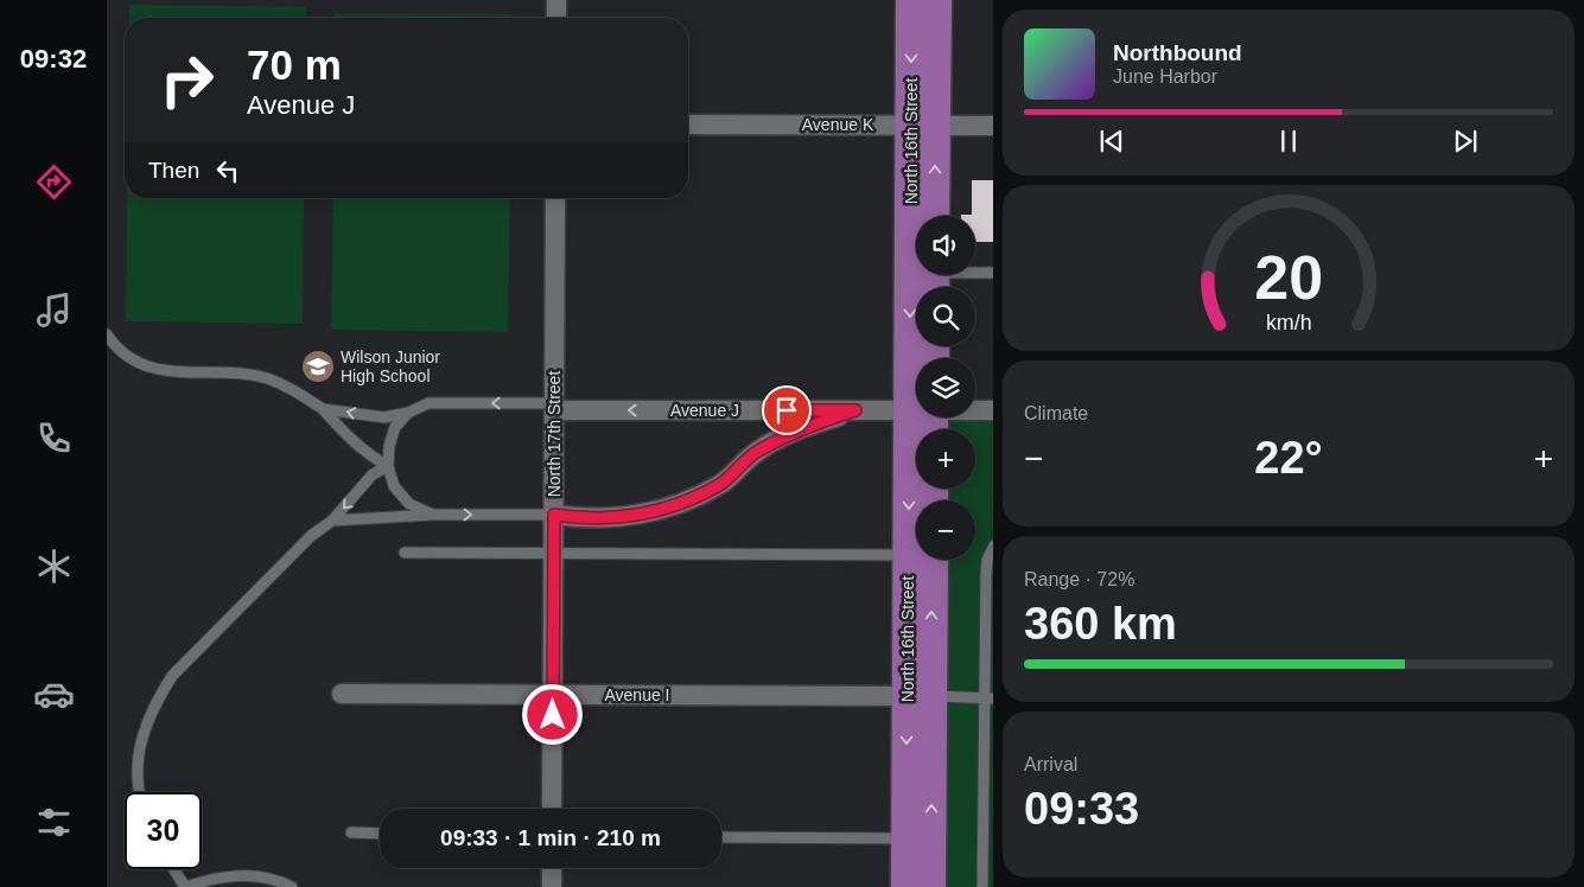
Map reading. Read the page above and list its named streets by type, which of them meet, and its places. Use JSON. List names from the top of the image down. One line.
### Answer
{"streets":{"main road":["North 16th Street"],"street":["Avenue K","Avenue J","North 17th Street","Avenue I"]},"crossings":[["Avenue K","North 16th Street"],["North 16th Street","Avenue I"],["Avenue J","North 17th Street"],["North 17th Street","Avenue I"]],"places":{"school or university":["Wilson Junior High School"]},"page":{"tabs":"09:32","turn":["70 m","Avenue J"],"song":["Northbound","June Harbor"],"then":"Then","map_buttons":["+","−"],"tile":["Climate",["Range · 72%","360 km"],["Arrival","09:33"]],"heat":["−","22°","+"],"limit":"30","trip":"09:33 · 1 min · 210 m","gauge":["20","km/h"]}}
